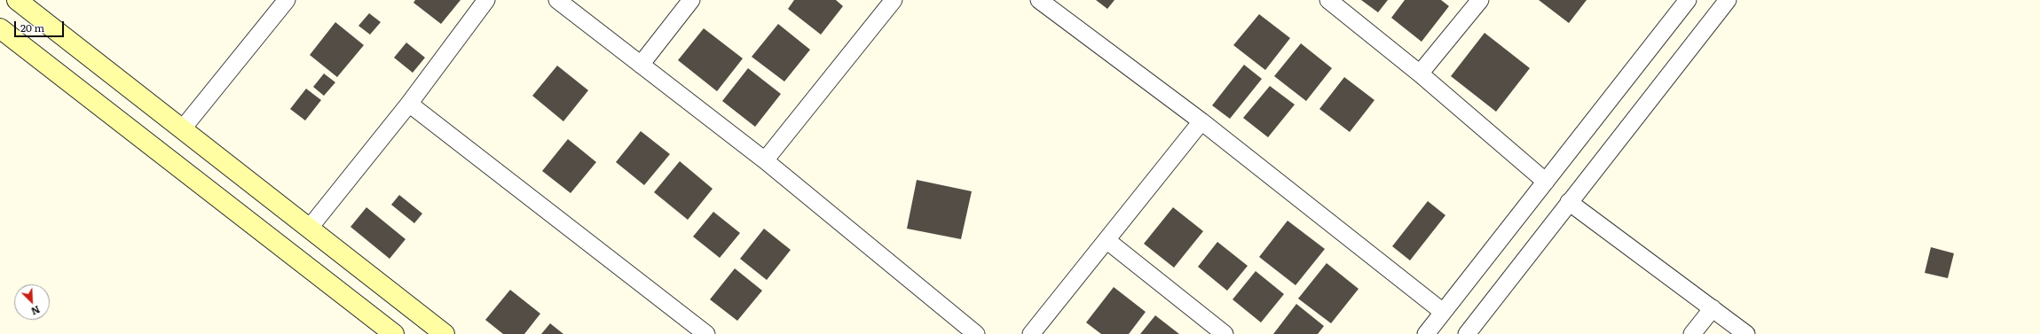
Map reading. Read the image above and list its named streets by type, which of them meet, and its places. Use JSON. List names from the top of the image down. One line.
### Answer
{"scale_bar":"20 m","north":"bottom right"}
